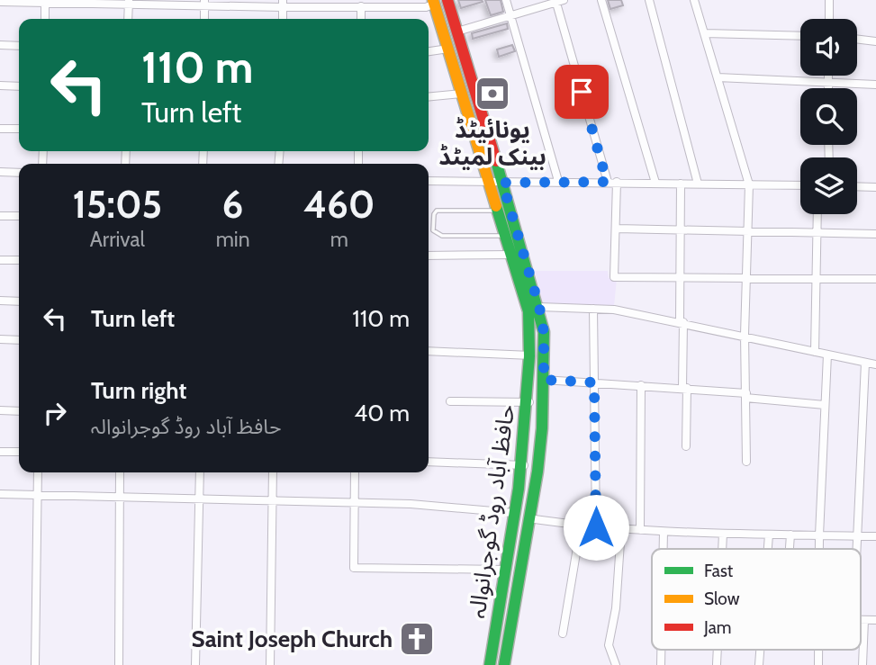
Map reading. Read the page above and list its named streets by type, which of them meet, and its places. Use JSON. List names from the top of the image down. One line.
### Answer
{"streets":{"main road":["حافظ آباد روڈ گوجرانوالہ"]},"places":{"bank":["یونائیٹڈ بینک لمیٹڈ"],"church":["Saint Joseph Church"]},"legend":["Fast","Slow","Jam"],"page":{"turn":["110 m","Turn left"],"eta":["15:05","Arrival","6","min","460","m"],"list":[{"name":"Turn left","value":"110 m"},{"name":"Turn right","note":"حافظ آباد روڈ گوجرانوالہ","value":"40 m"}]}}
